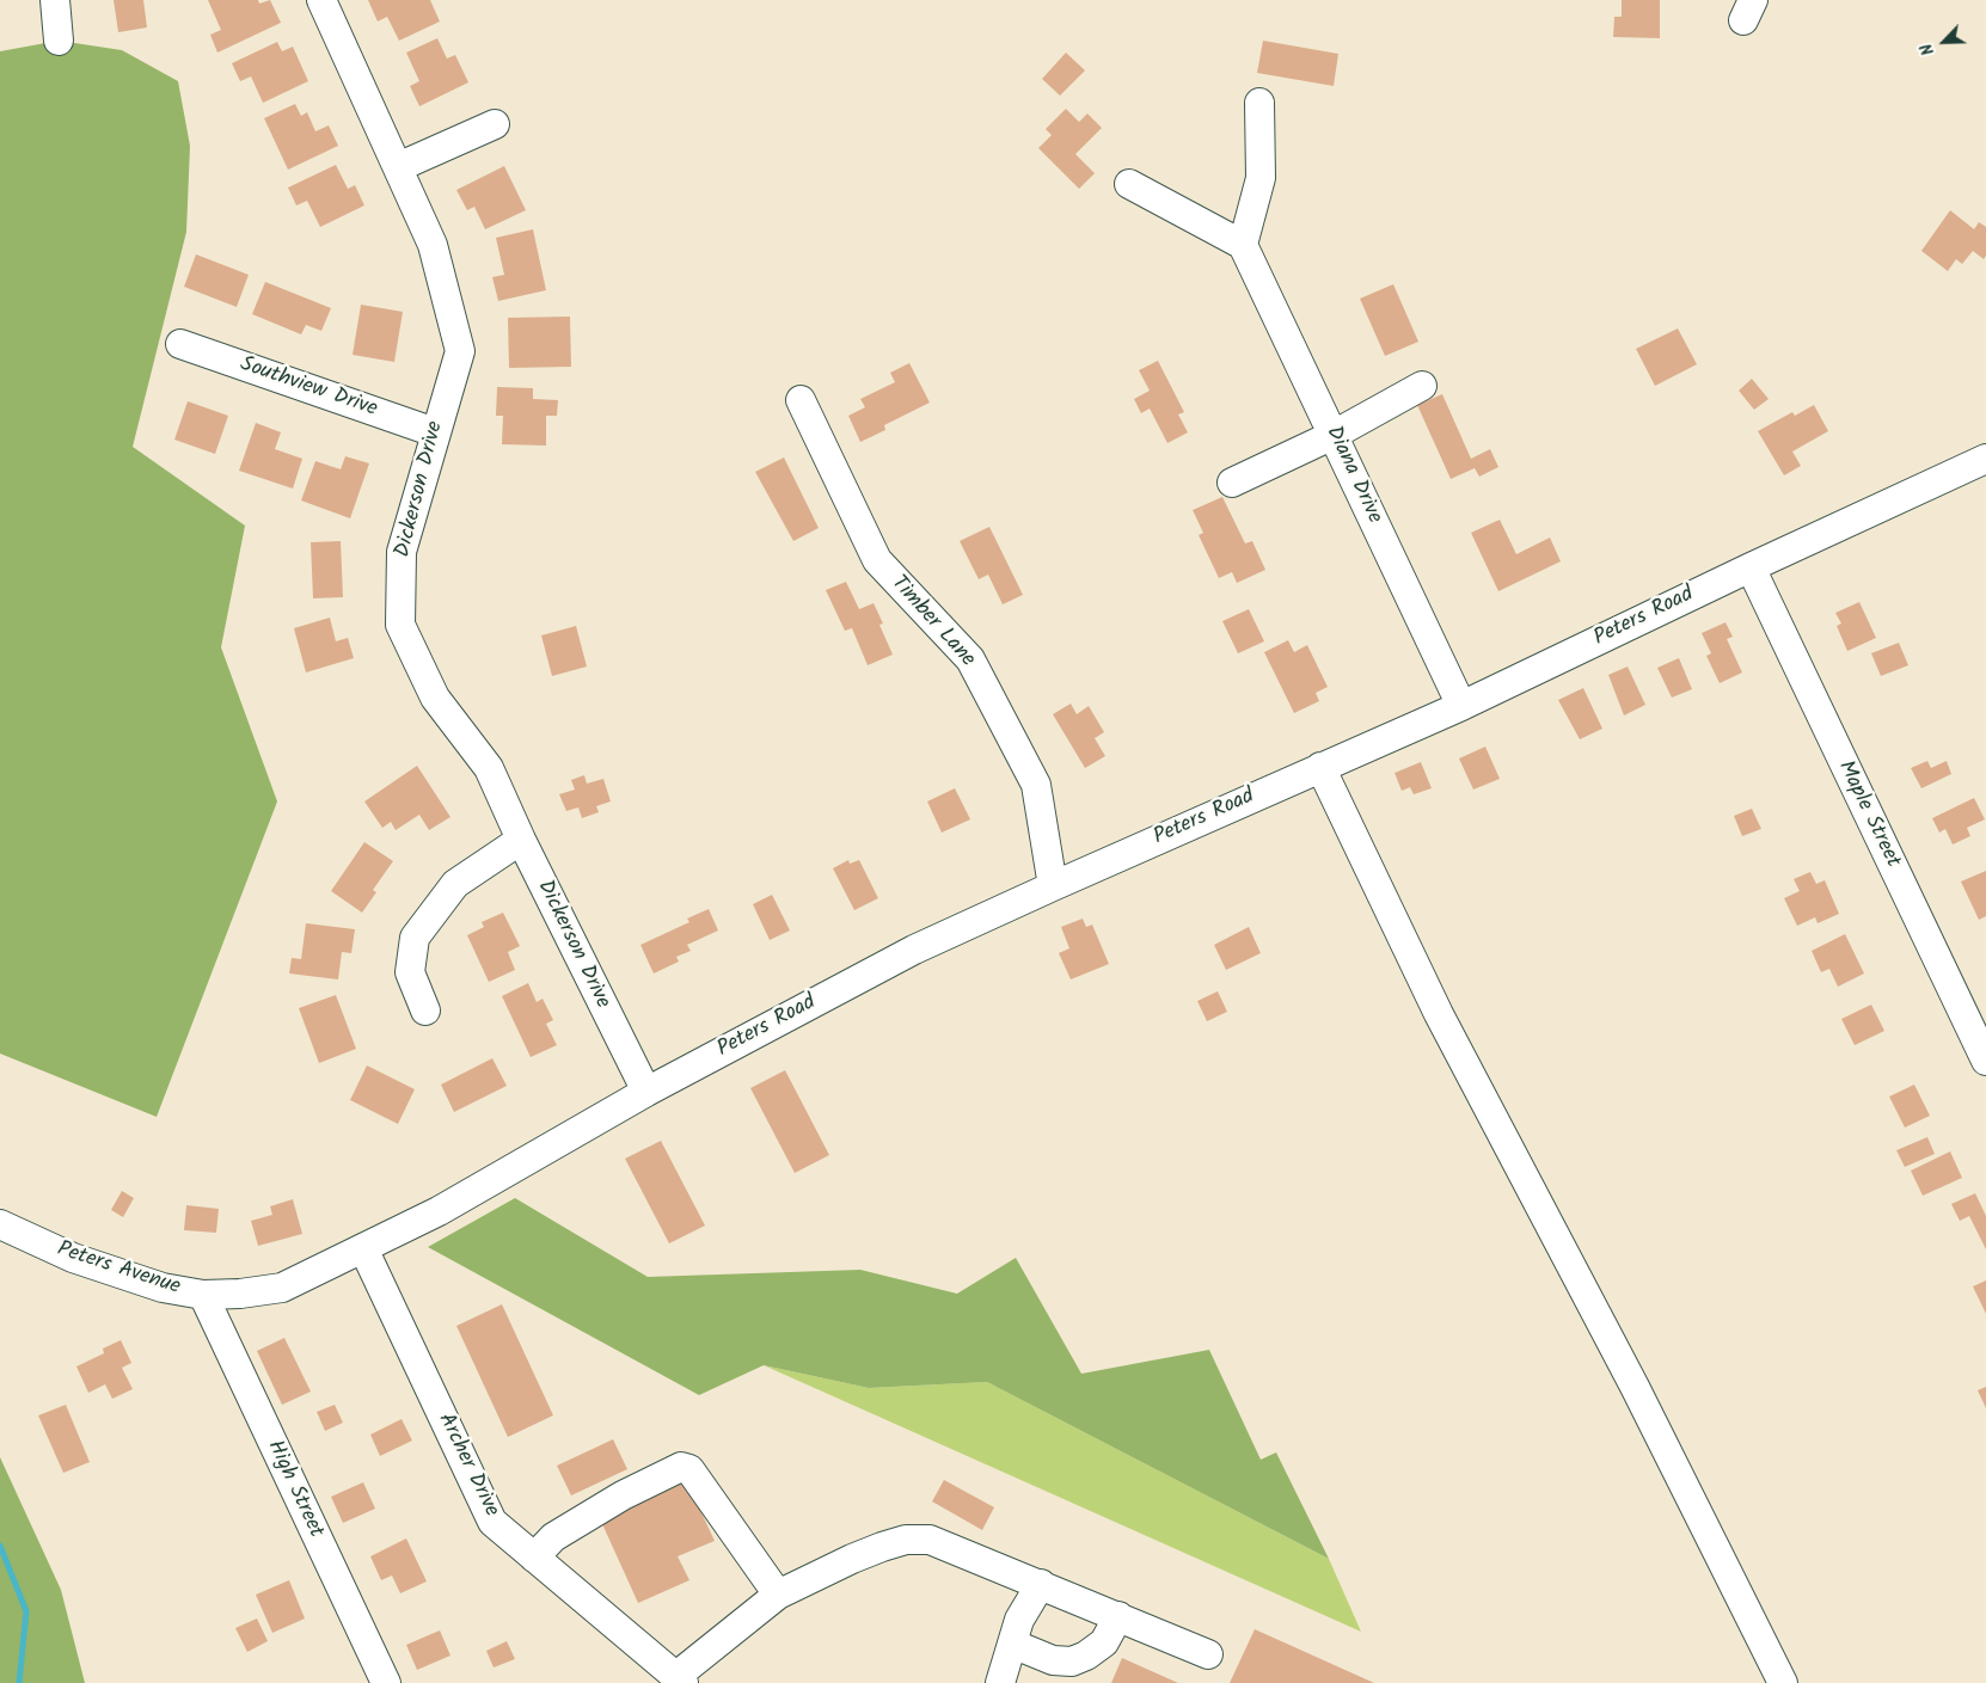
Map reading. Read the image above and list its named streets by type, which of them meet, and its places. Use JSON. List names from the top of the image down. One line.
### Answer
{"streets":{"street":["Southview Drive","Diana Drive","Dickerson Drive","Peters Road","Timber Lane","Maple Street","Peters Avenue","Archer Drive","High Street"]},"crossings":[["Southview Drive","Dickerson Drive"],["Diana Drive","Peters Road"],["Dickerson Drive","Peters Road"],["Peters Road","Timber Lane"],["Peters Road","Maple Street"],["Peters Road","Peters Avenue"],["Peters Avenue","Archer Drive"],["Peters Avenue","High Street"]],"north":"bottom left"}
